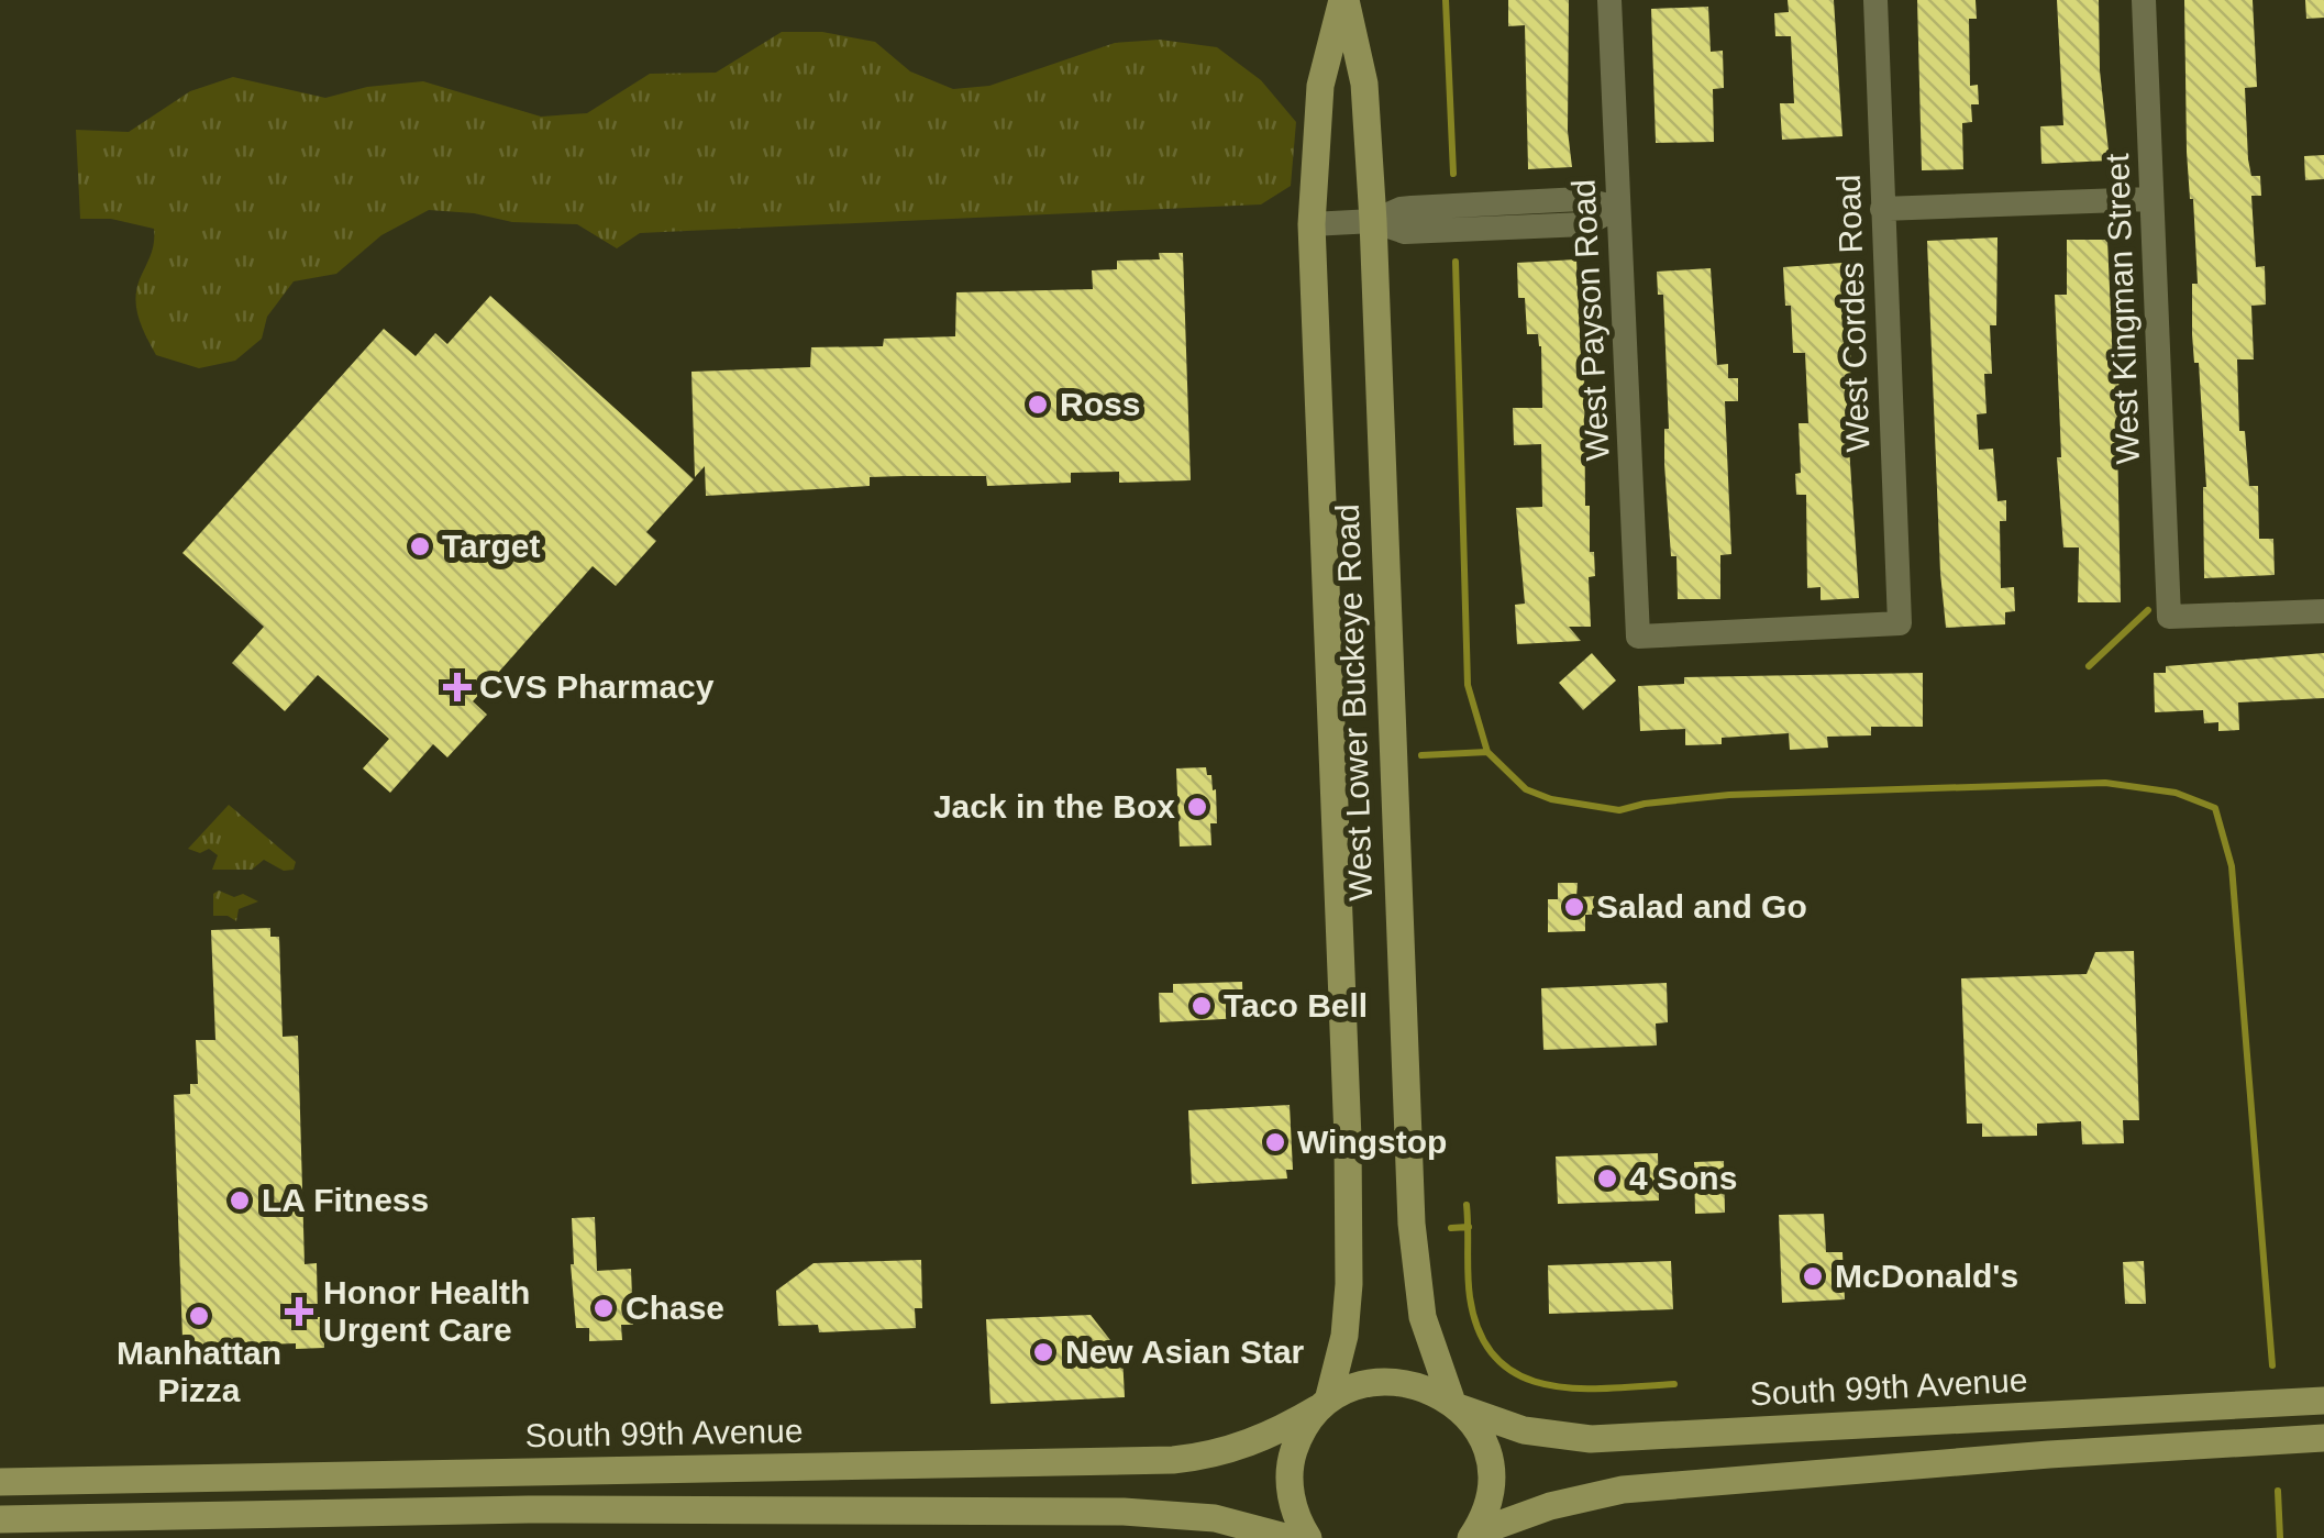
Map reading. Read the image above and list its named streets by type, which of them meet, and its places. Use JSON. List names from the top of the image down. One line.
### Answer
{"streets":{"main road":["West Lower Buckeye Road","South 99th Avenue"],"street":["West Kingman Street","West Cordes Road","West Payson Road"]},"crossings":[["West Cordes Road","West Payson Road"],["West Lower Buckeye Road","South 99th Avenue"]],"places":{"other":["Ross","Target","Jack in the Box","Salad and Go","Taco Bell","Wingstop","4 Sons","LA Fitness","McDonald's","Chase","Manhattan Pizza","New Asian Star"],"health":["CVS Pharmacy","Honor Health Urgent Care"]}}
